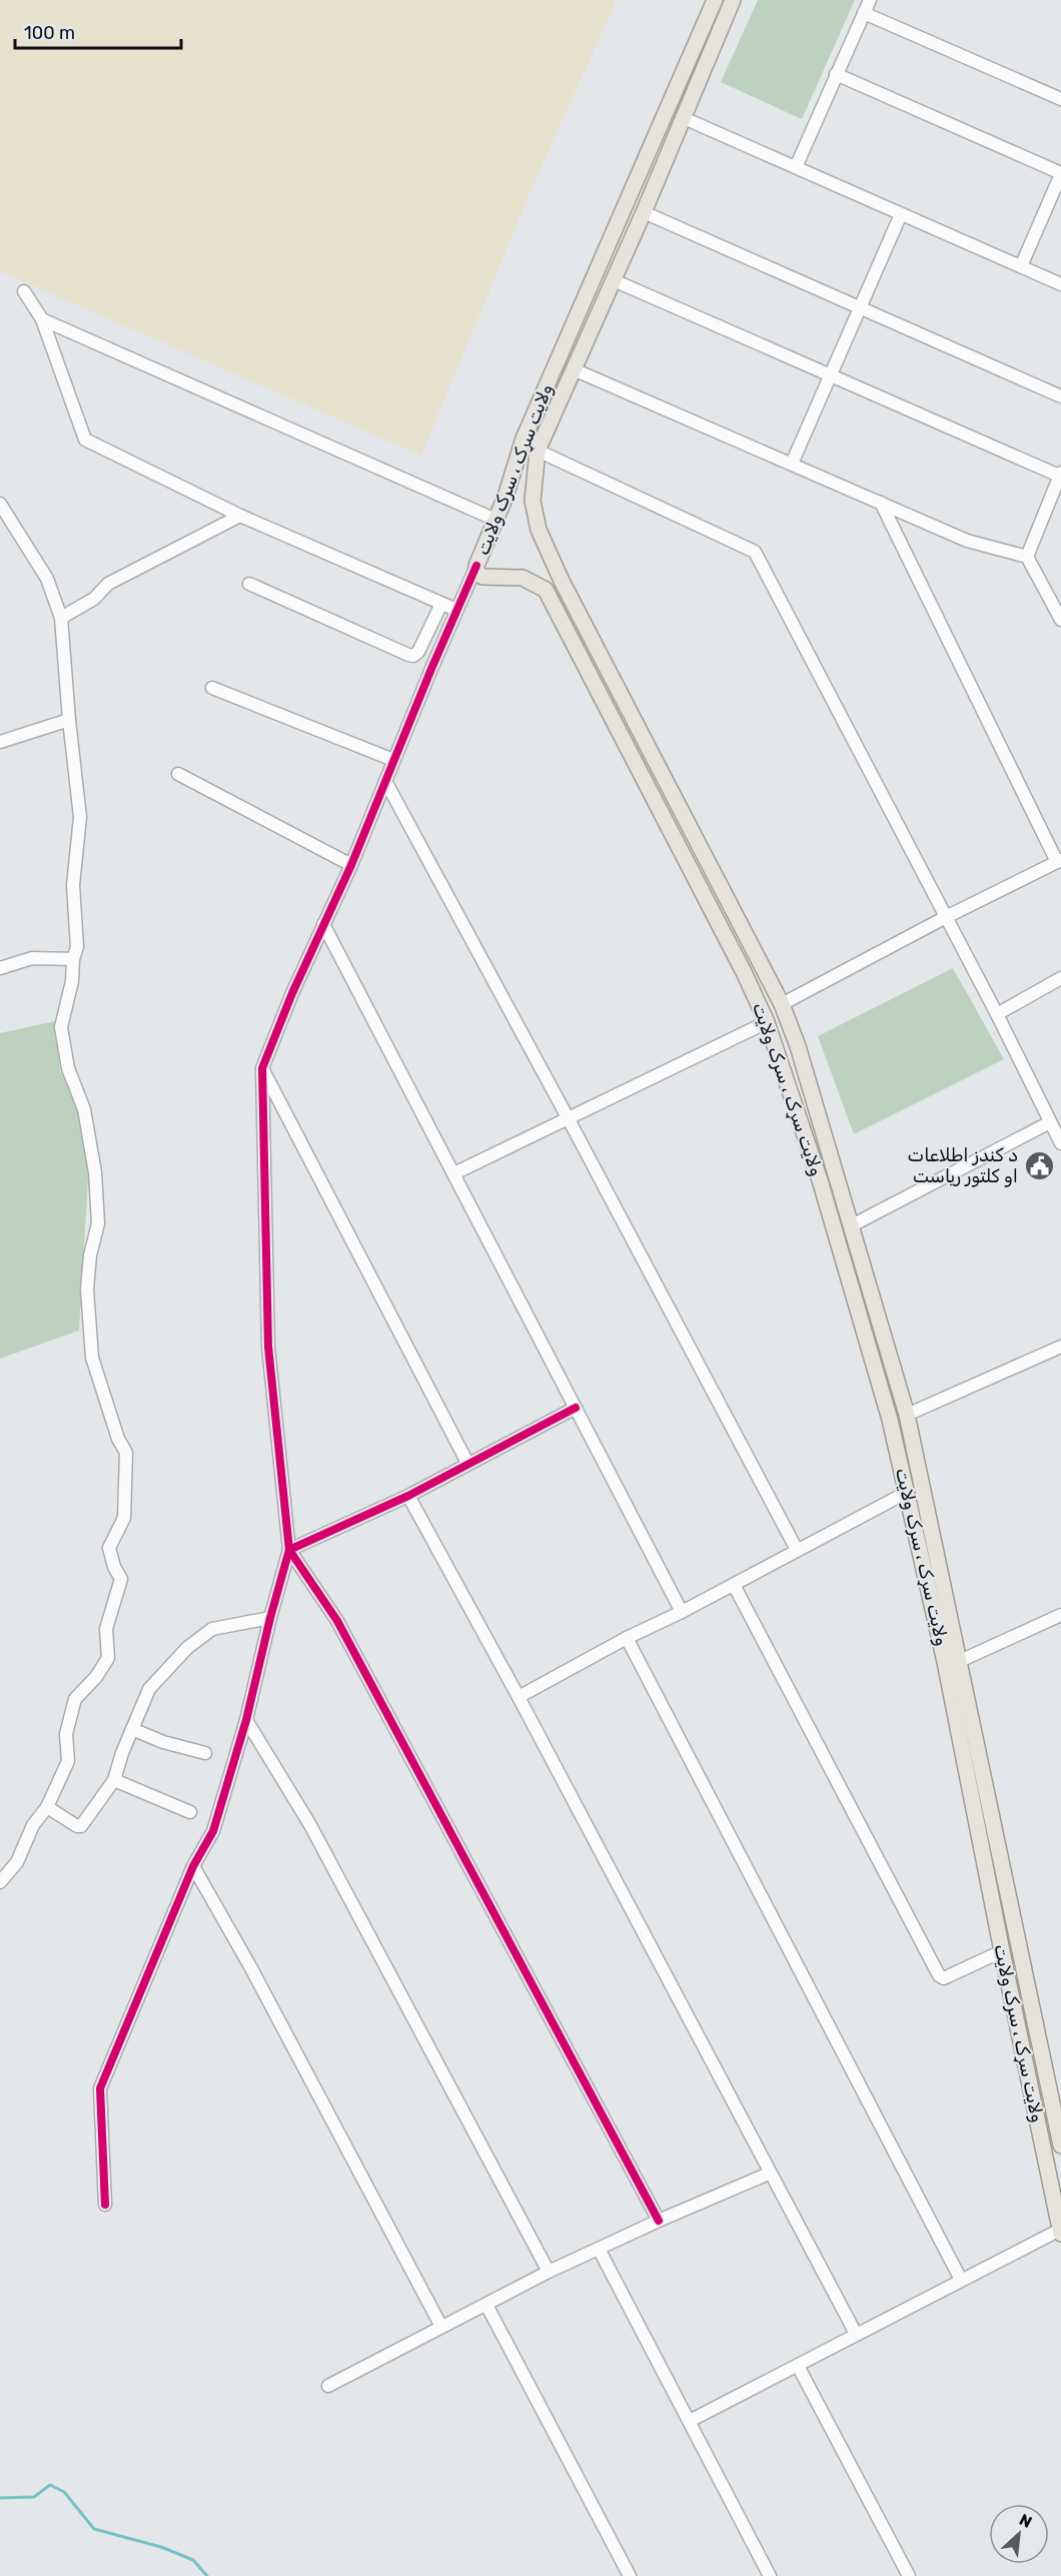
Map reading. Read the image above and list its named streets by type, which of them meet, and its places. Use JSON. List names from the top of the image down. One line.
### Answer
{"streets":{"main road":["ولایت سړک ، سرک ولایت"]},"places":{"public building":["د کندز اطلاعات او کلتور ریاست"]},"scale_bar":"100 m","north":"top right"}
